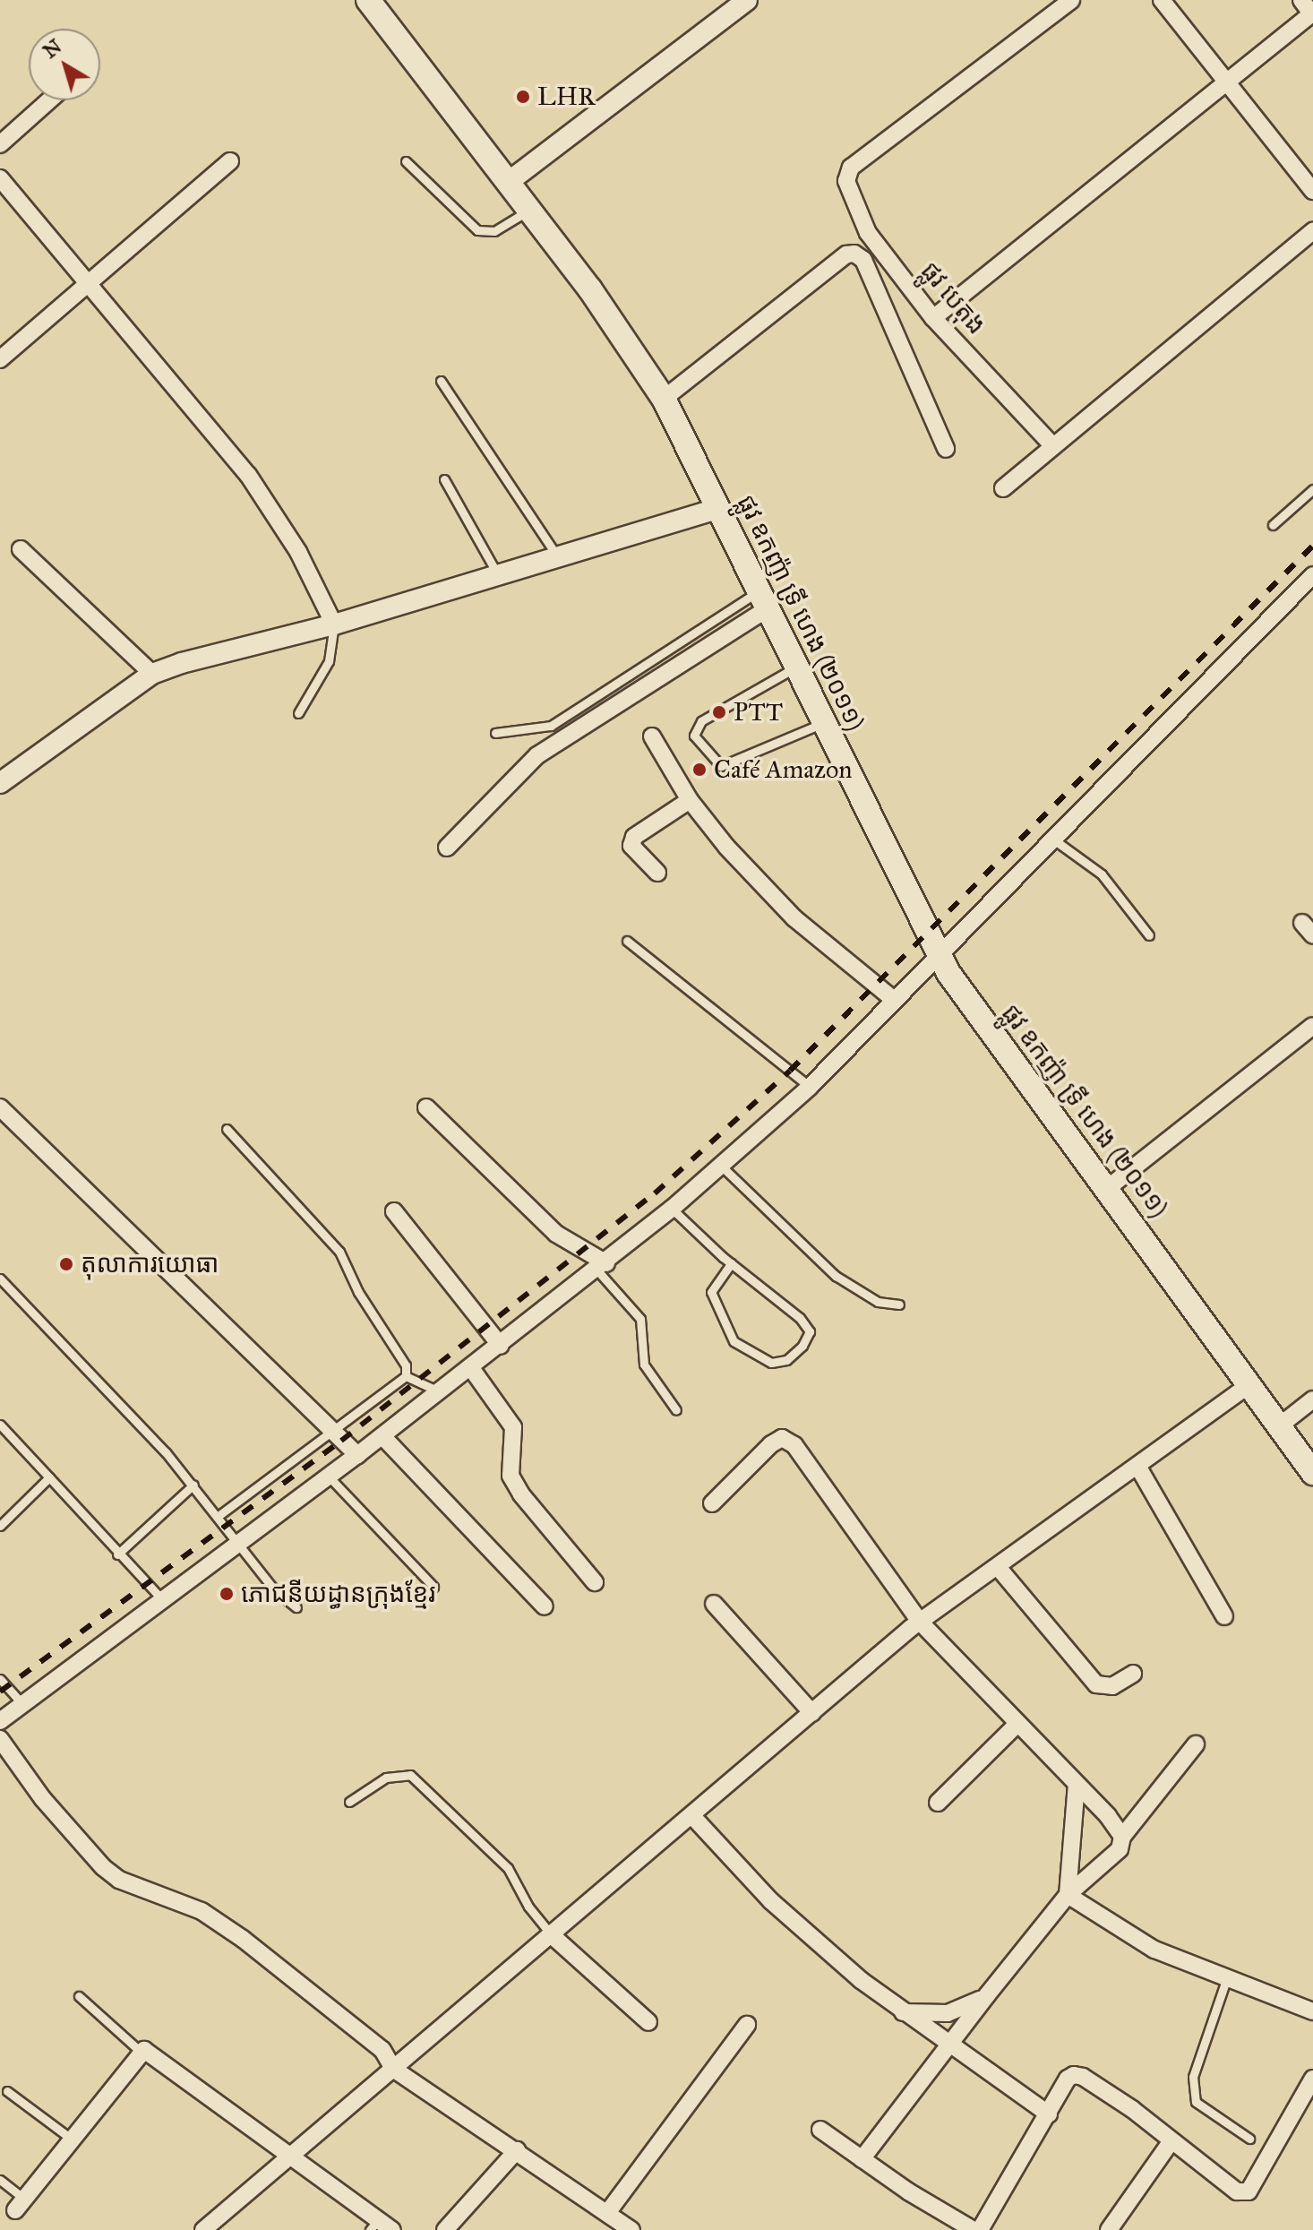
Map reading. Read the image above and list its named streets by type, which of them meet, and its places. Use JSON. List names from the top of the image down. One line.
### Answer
{"streets":{"main road":["ផ្លូវ ឧកញ៉ា ទ្រី ហេង (២០១១)"],"street":["ផ្លូវ បេតុង"]},"places":["LHR","PTT","Café Amazon","តុលាការយោធា","ភោជនីយដ្ធានក្រុងខ្មែរ"],"north":"top left"}
